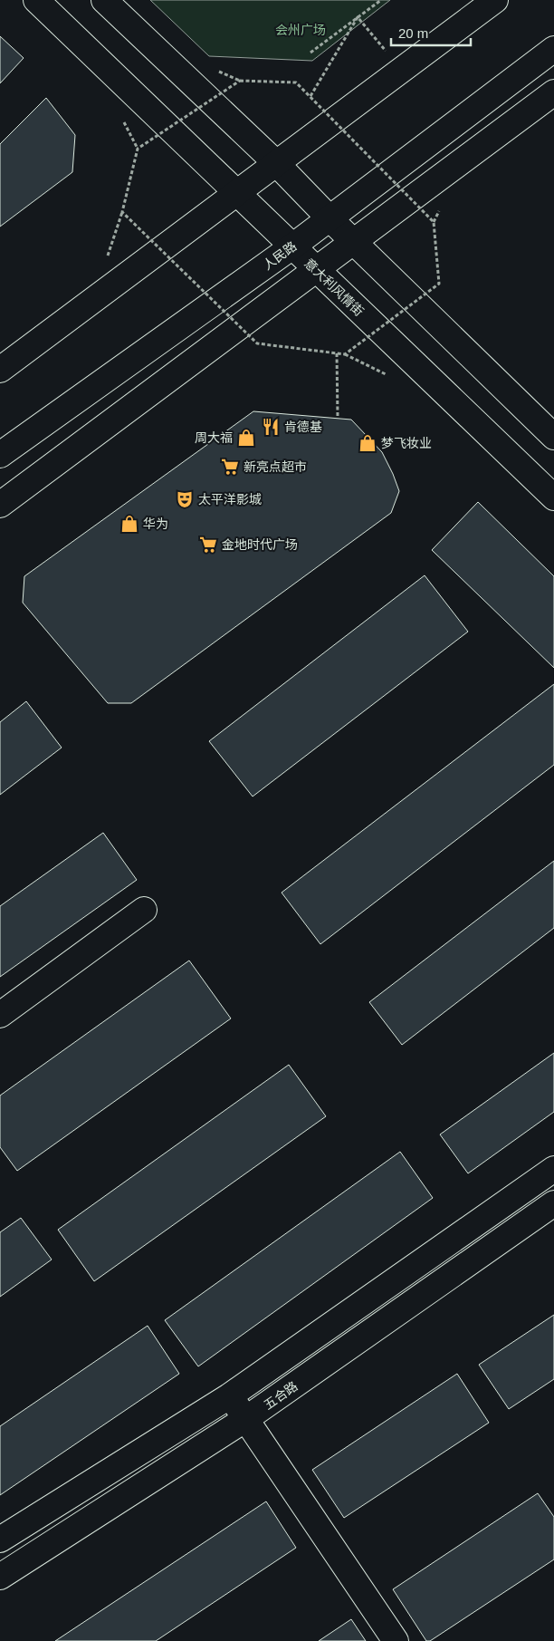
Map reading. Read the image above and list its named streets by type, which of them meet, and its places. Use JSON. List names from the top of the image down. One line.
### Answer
{"streets":{"street":["人民路","意大利风情街","五合路"]},"crossings":[["人民路","意大利风情街"]],"parks":["会州广场"],"places":{"restaurant":["肯德基"],"shop":["周大福","梦飞妆业","华为"],"supermarket":["新亮点超市","金地时代广场"],"theatre":["太平洋影城"]},"scale_bar":"20 m"}
